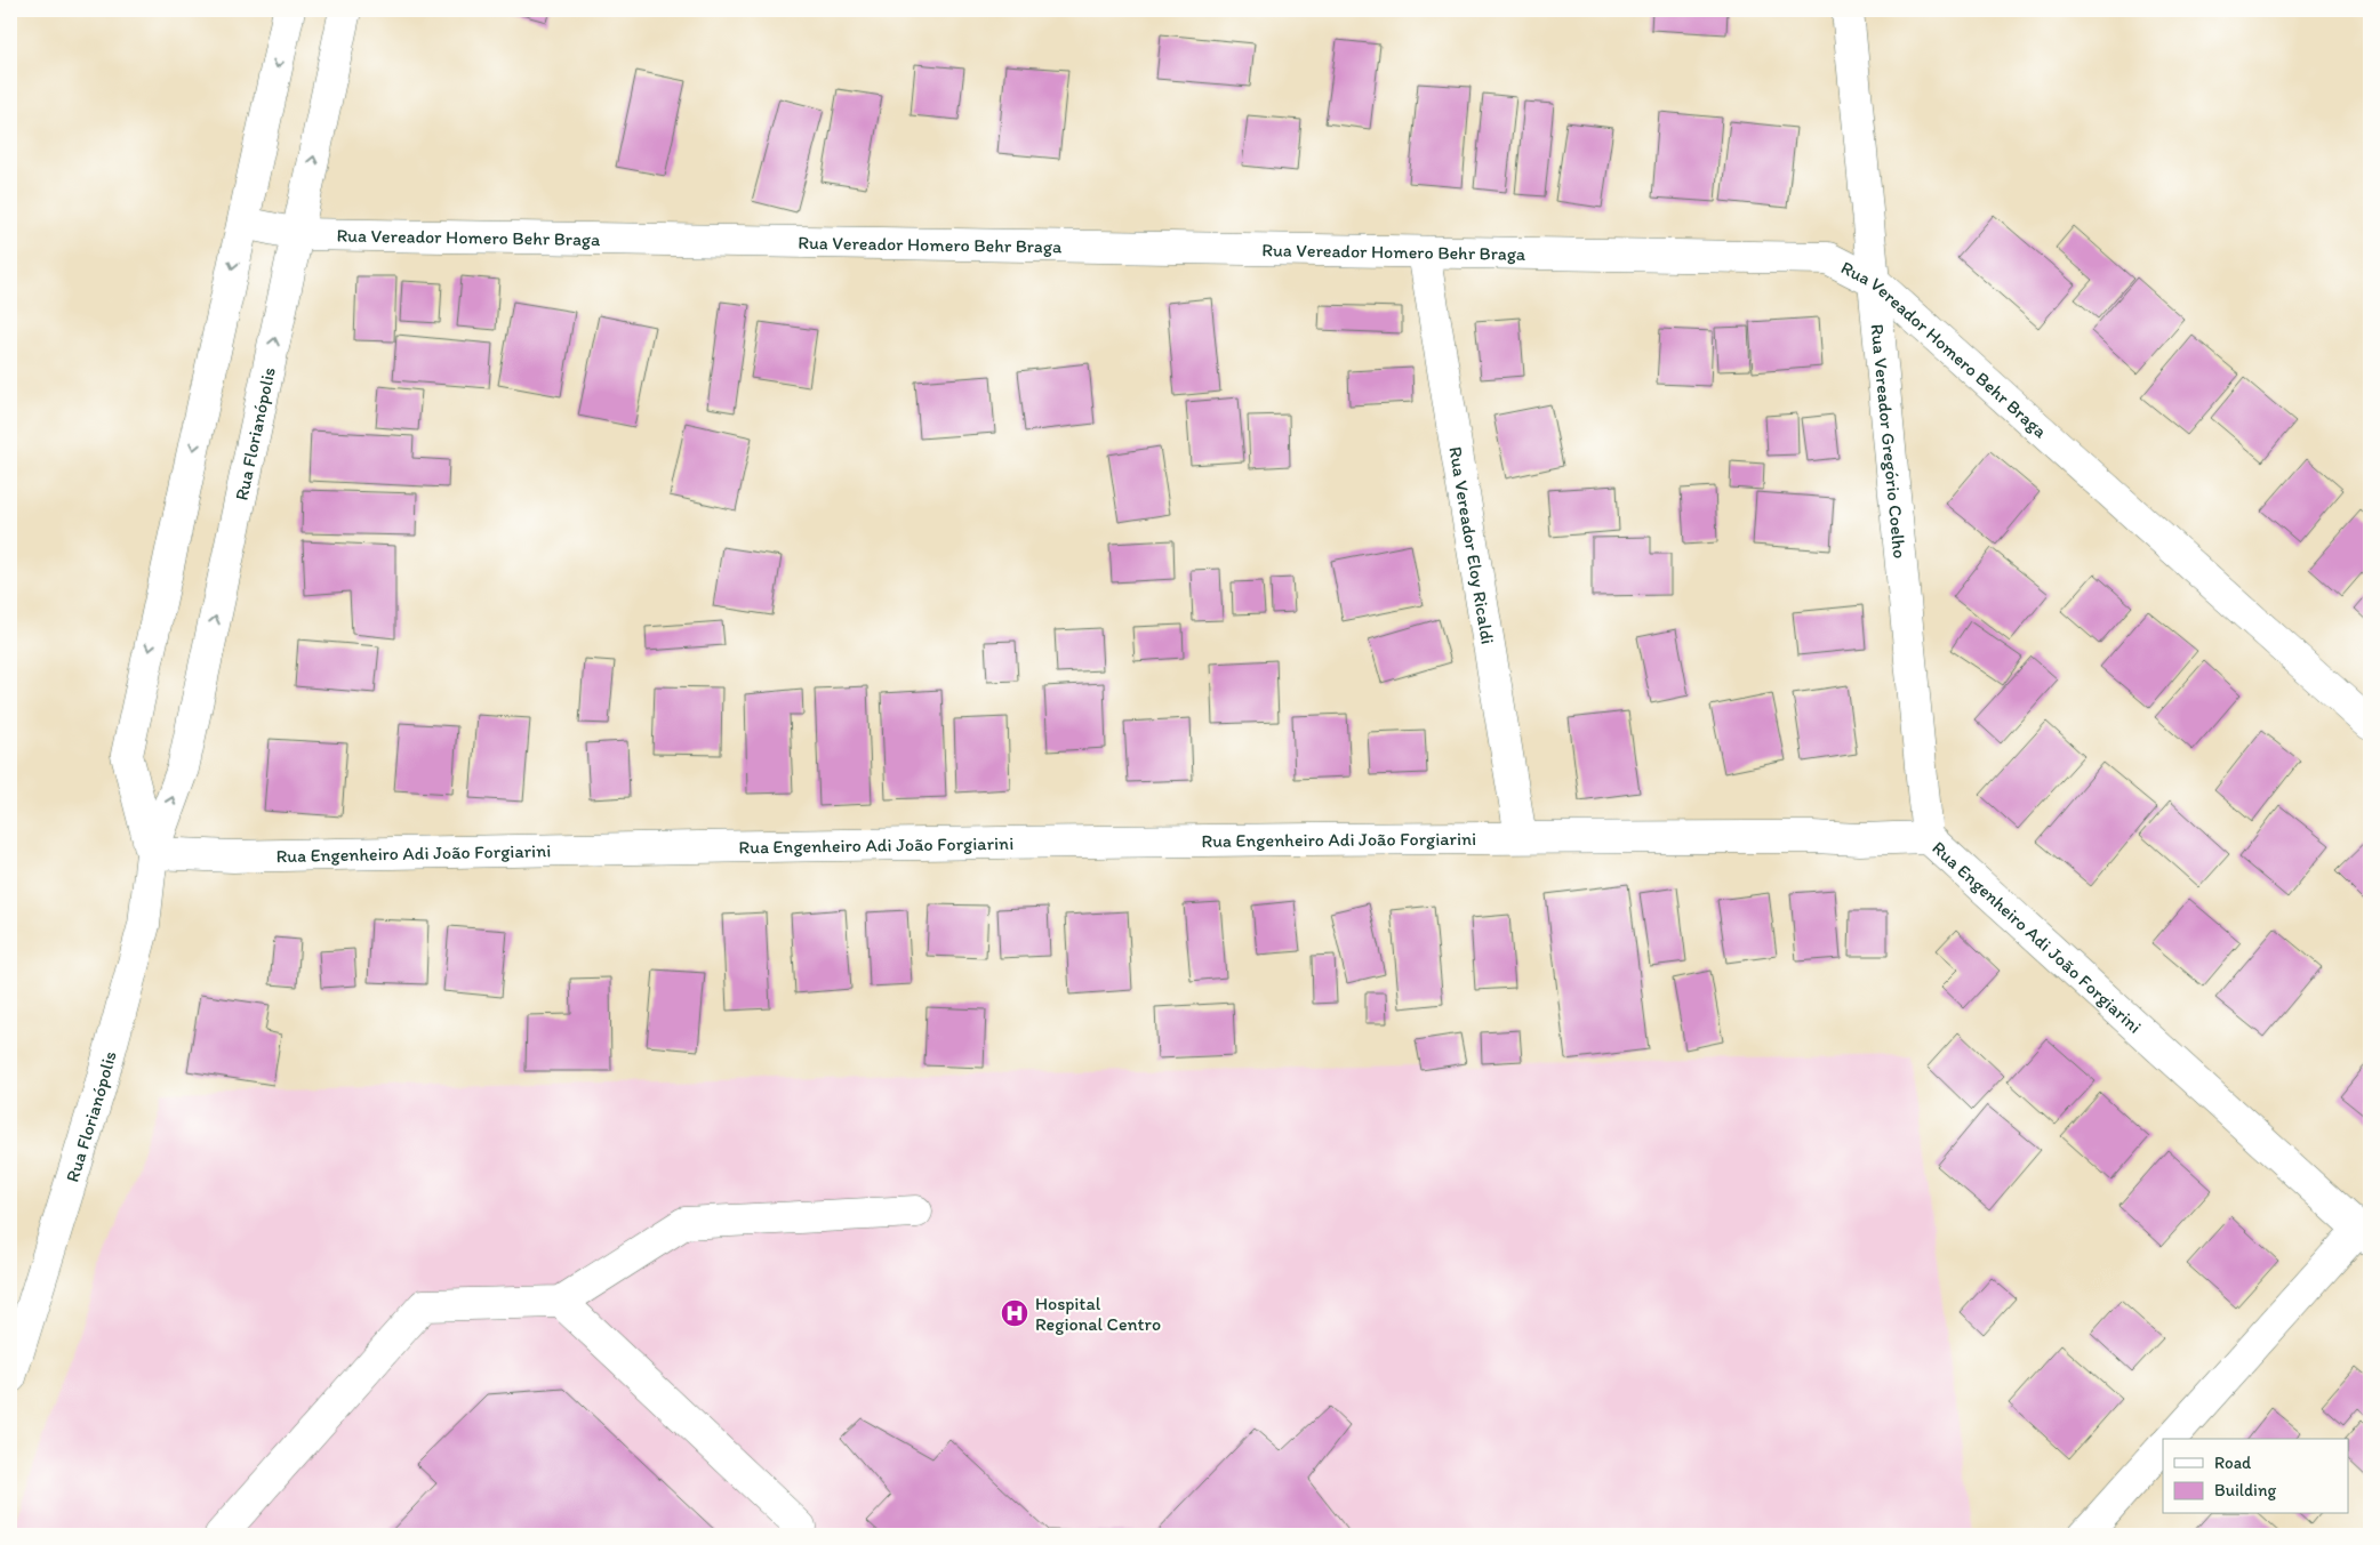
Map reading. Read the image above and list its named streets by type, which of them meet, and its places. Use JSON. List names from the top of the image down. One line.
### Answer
{"streets":{"street":["Rua Vereador Homero Behr Braga","Rua Florianópolis","Rua Vereador Gregório Coelho","Rua Vereador Eloy Ricaldi","Rua Engenheiro Adi João Forgiarini"]},"crossings":[["Rua Vereador Homero Behr Braga","Rua Florianópolis"],["Rua Vereador Homero Behr Braga","Rua Vereador Gregório Coelho"],["Rua Vereador Homero Behr Braga","Rua Vereador Eloy Ricaldi"],["Rua Florianópolis","Rua Engenheiro Adi João Forgiarini"],["Rua Vereador Gregório Coelho","Rua Engenheiro Adi João Forgiarini"],["Rua Vereador Eloy Ricaldi","Rua Engenheiro Adi João Forgiarini"]],"places":{"hospital":["Hospital Regional Centro"]},"legend":["Road","Building"]}
